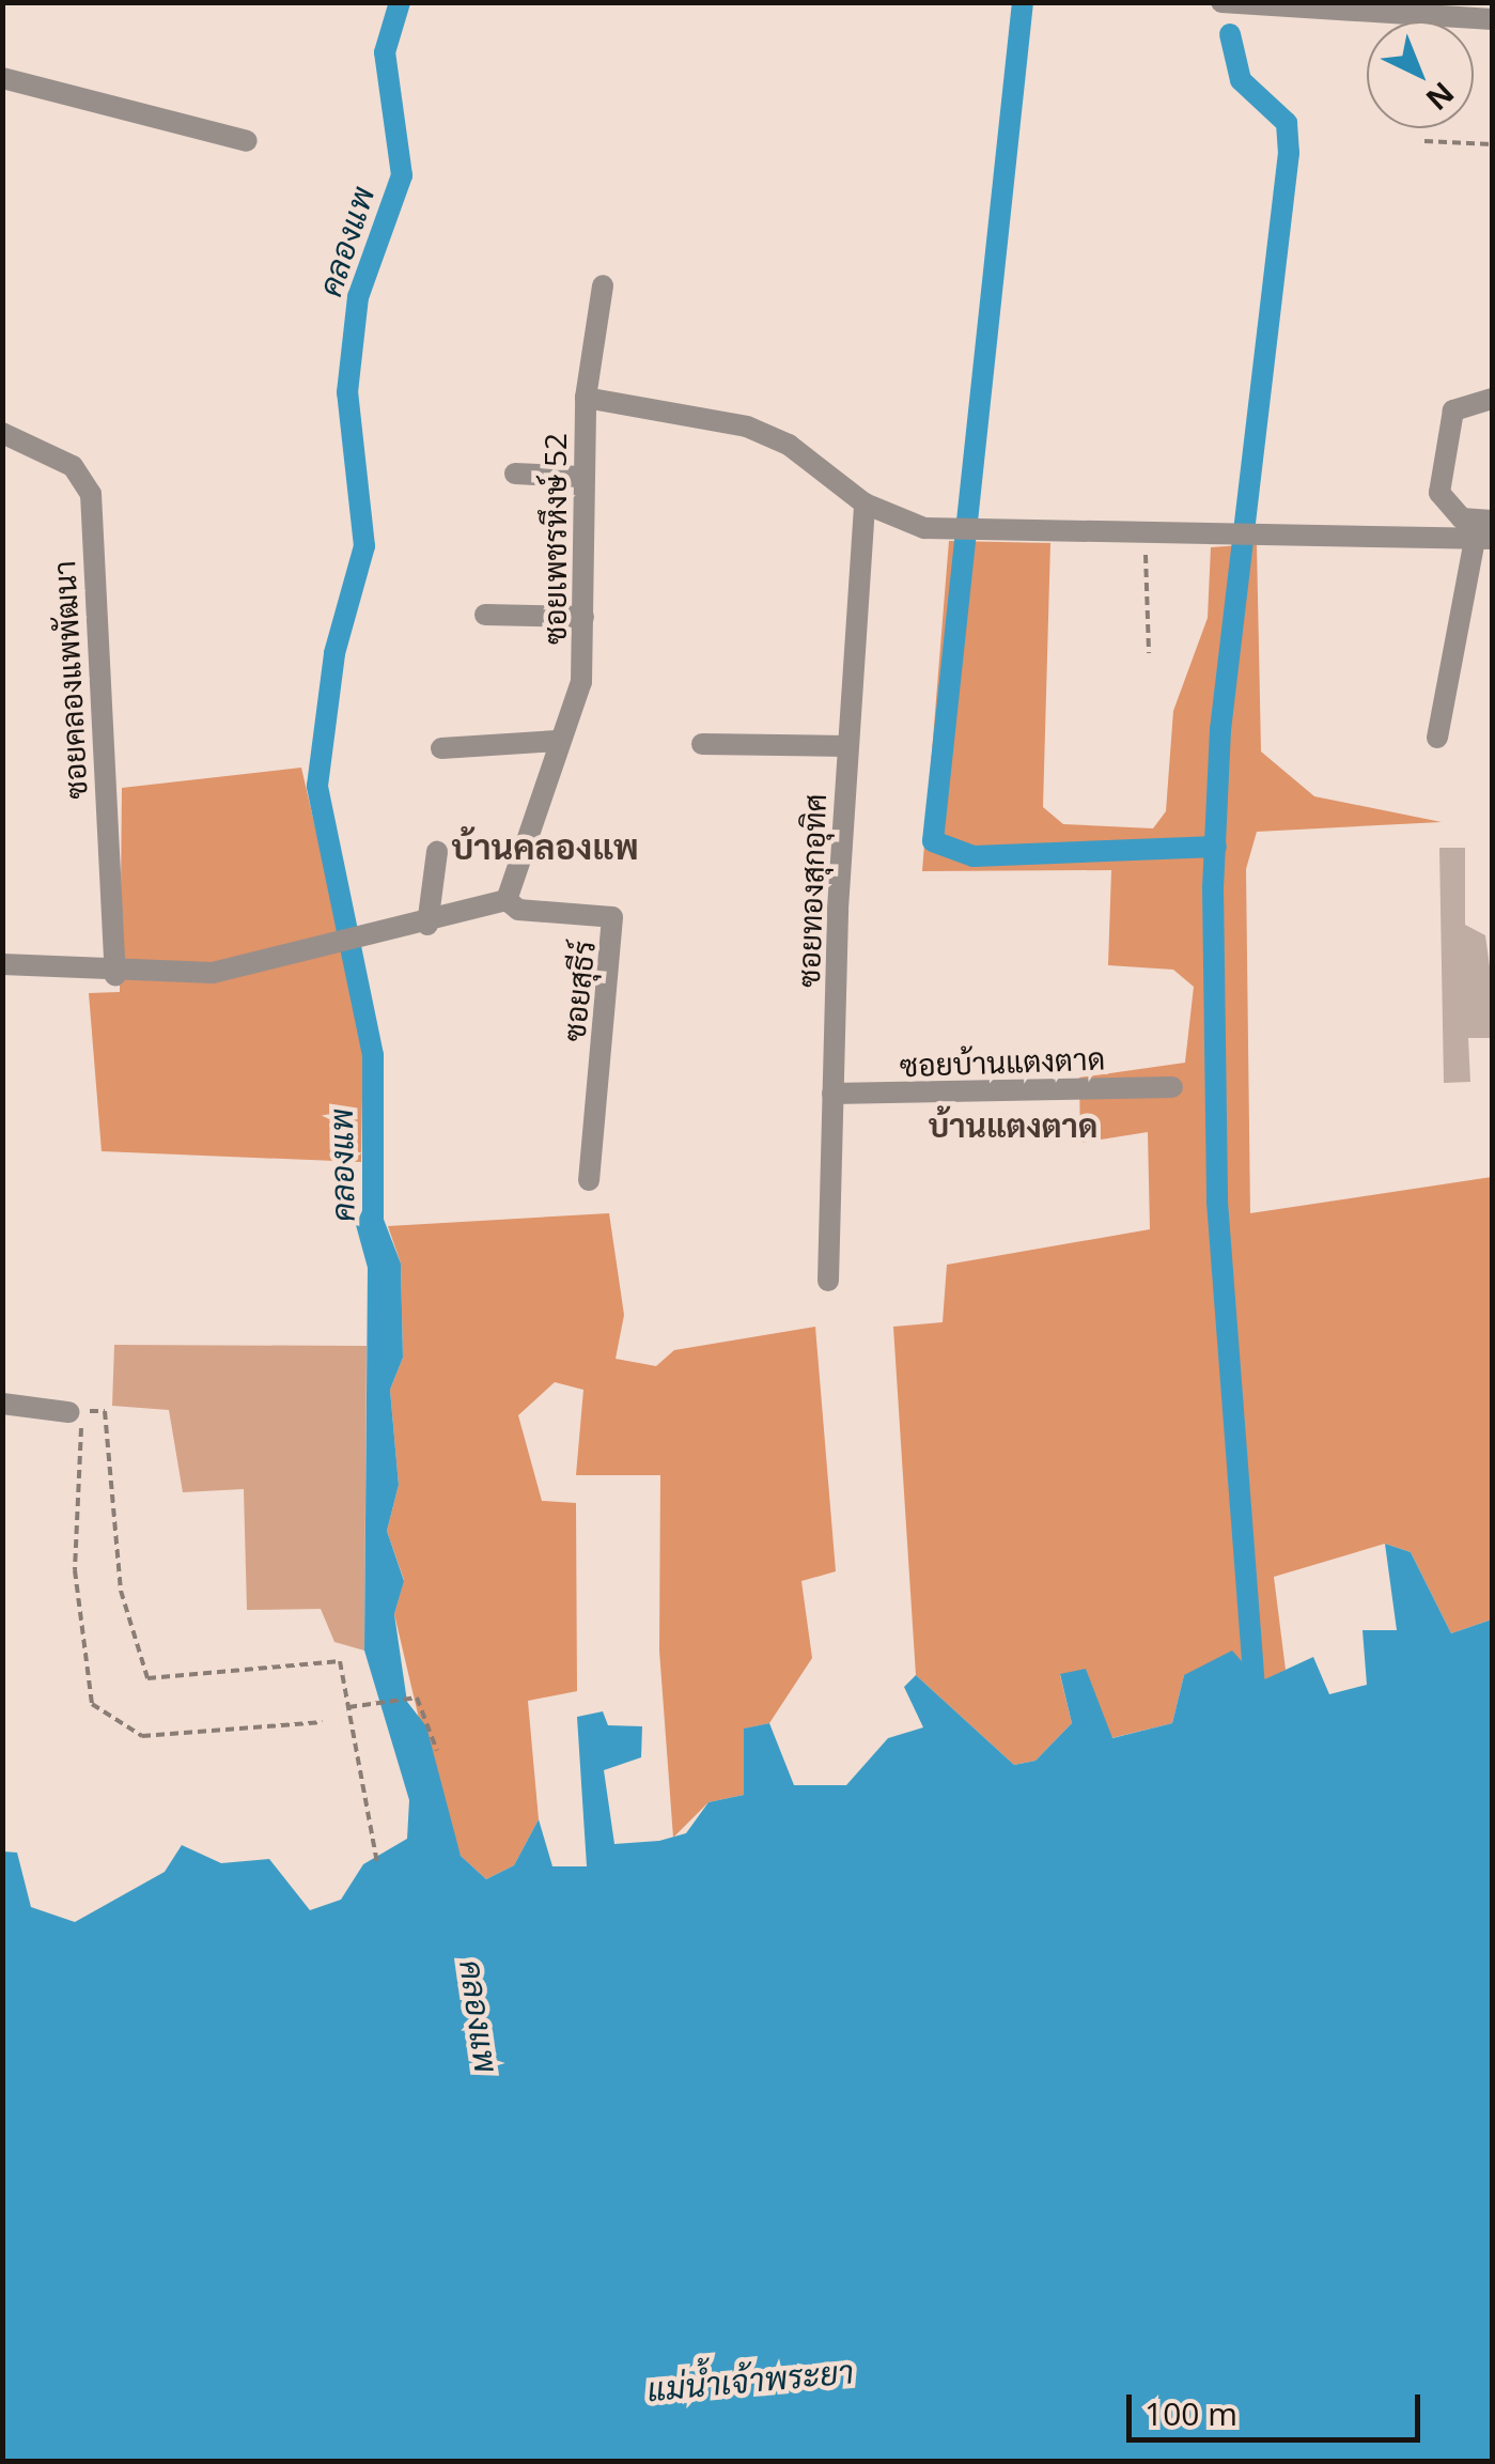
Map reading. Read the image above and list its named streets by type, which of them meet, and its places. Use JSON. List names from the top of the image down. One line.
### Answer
{"streets":{"street":["ซอยเพชรหึงษ์ 52","ซอยคลองแพพัฒนา","ซอยทองสุกอุทิศ","ซอยสุธีร์","ซอยบ้านแตงตาด"]},"crossings":[["ซอยเพชรหึงษ์ 52","ซอยทองสุกอุทิศ"],["ซอยเพชรหึงษ์ 52","ซอยสุธีร์"],["ซอยทองสุกอุทิศ","ซอยบ้านแตงตาด"]],"districts":["บ้านคลองแพ","บ้านแตงตาด"],"water":["คลองแพ","แม่น้ำเจ้าพระยา"],"scale_bar":"100 m","north":"bottom right"}
